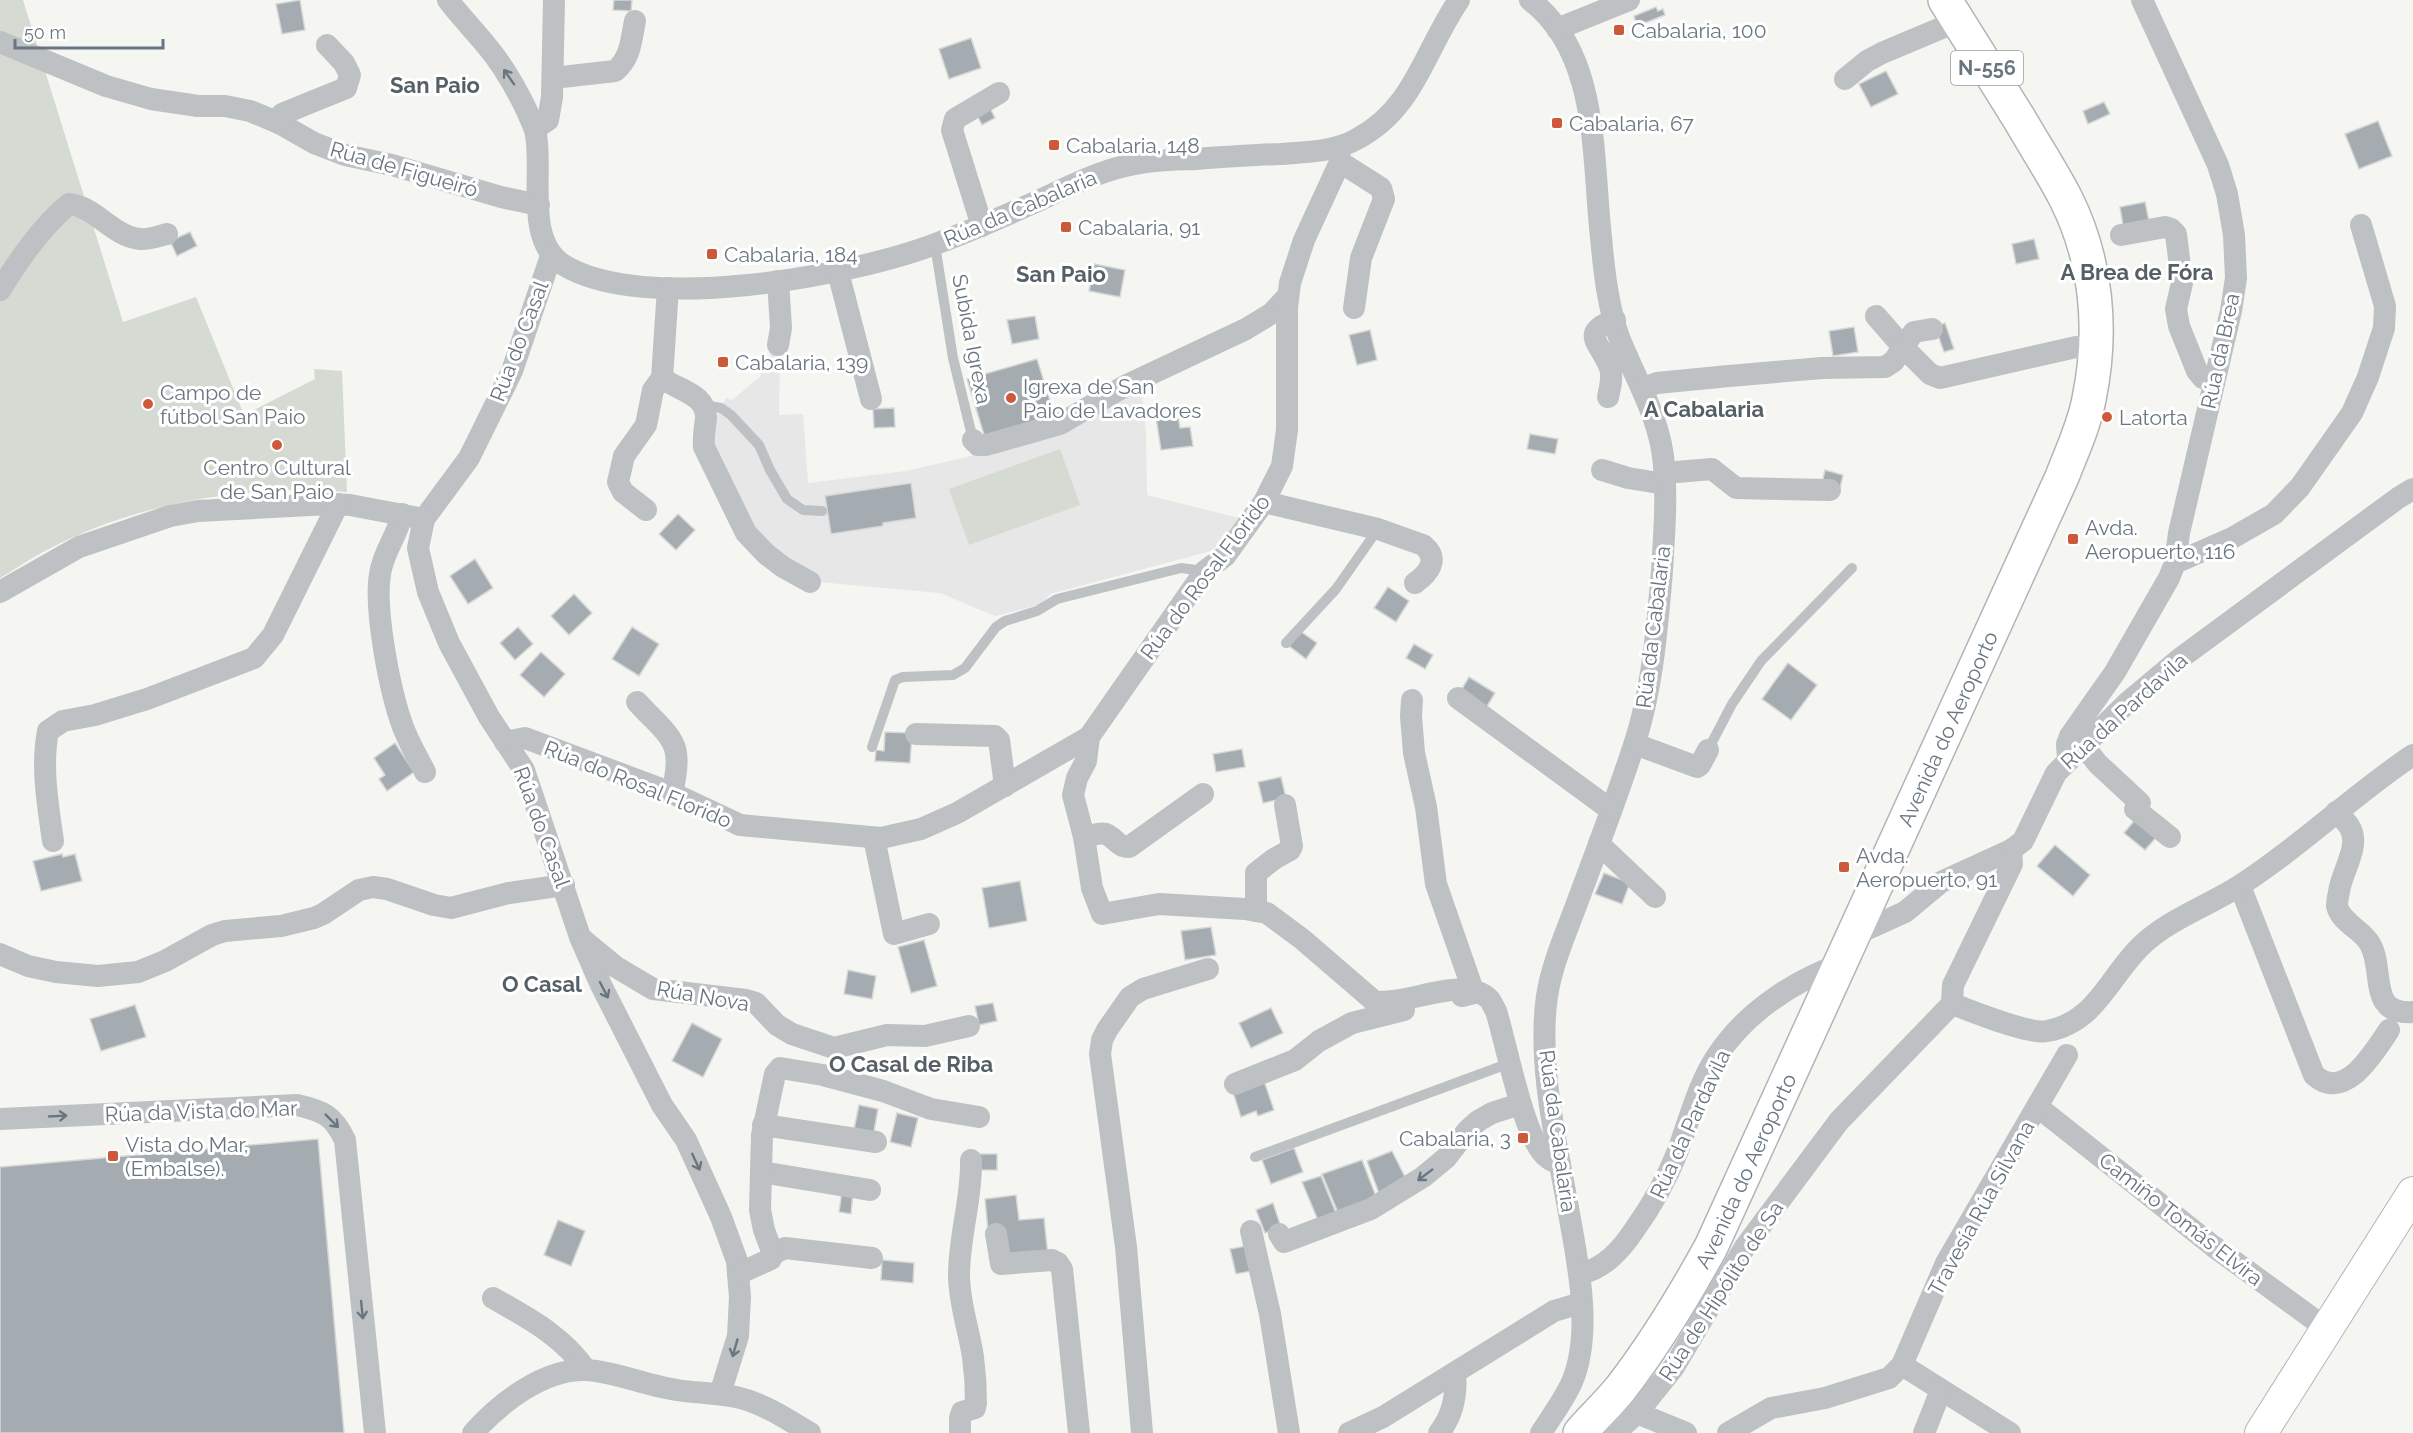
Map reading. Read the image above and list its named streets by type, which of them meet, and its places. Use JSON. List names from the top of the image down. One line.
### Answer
{"streets":{"main road":["N-556","Avenida do Aeroporto"],"street":["Rúa de Figueiró","Rúa da Cabalaria","Rúa do Casal","Rúa da Brea","Rúa do Rosal Florido","Rúa da Pardavila","Rúa Nova","Rúa da Vista do Mar","Travesía Rúa Silvana","Camiño Tomás Elvira","Rúa de Hipólito de Sa"],"lane":["Subida Igrexa"]},"crossings":[["Rúa de Figueiró","Rúa do Casal"],["Rúa da Cabalaria","Subida Igrexa"],["Rúa da Cabalaria","Rúa do Casal"],["Rúa da Cabalaria","Rúa do Rosal Florido"],["Rúa da Cabalaria","Rúa da Pardavila"],["Rúa do Casal","Rúa do Rosal Florido"],["Rúa do Casal","Rúa Nova"],["Rúa da Brea","Rúa da Pardavila"],["Rúa da Pardavila","Avenida do Aeroporto"],["Travesía Rúa Silvana","Camiño Tomás Elvira"]],"districts":["San Paio","A Brea de Fóra","San Paio","A Cabalaria","O Casal","O Casal de Riba"],"places":{"transit":["Cabalaria, 100","Cabalaria, 67","Cabalaria, 148","Cabalaria, 91","Cabalaria, 184","Cabalaria, 139","Avda. Aeropuerto, 116","Avda. Aeropuerto, 91","Cabalaria, 3","Vista do Mar, (Embalse)."],"other":["Igrexa de San Paio de Lavadores","Campo de fútbol San Paio","Latorta","Centro Cultural de San Paio"]},"scale_bar":"50 m"}
